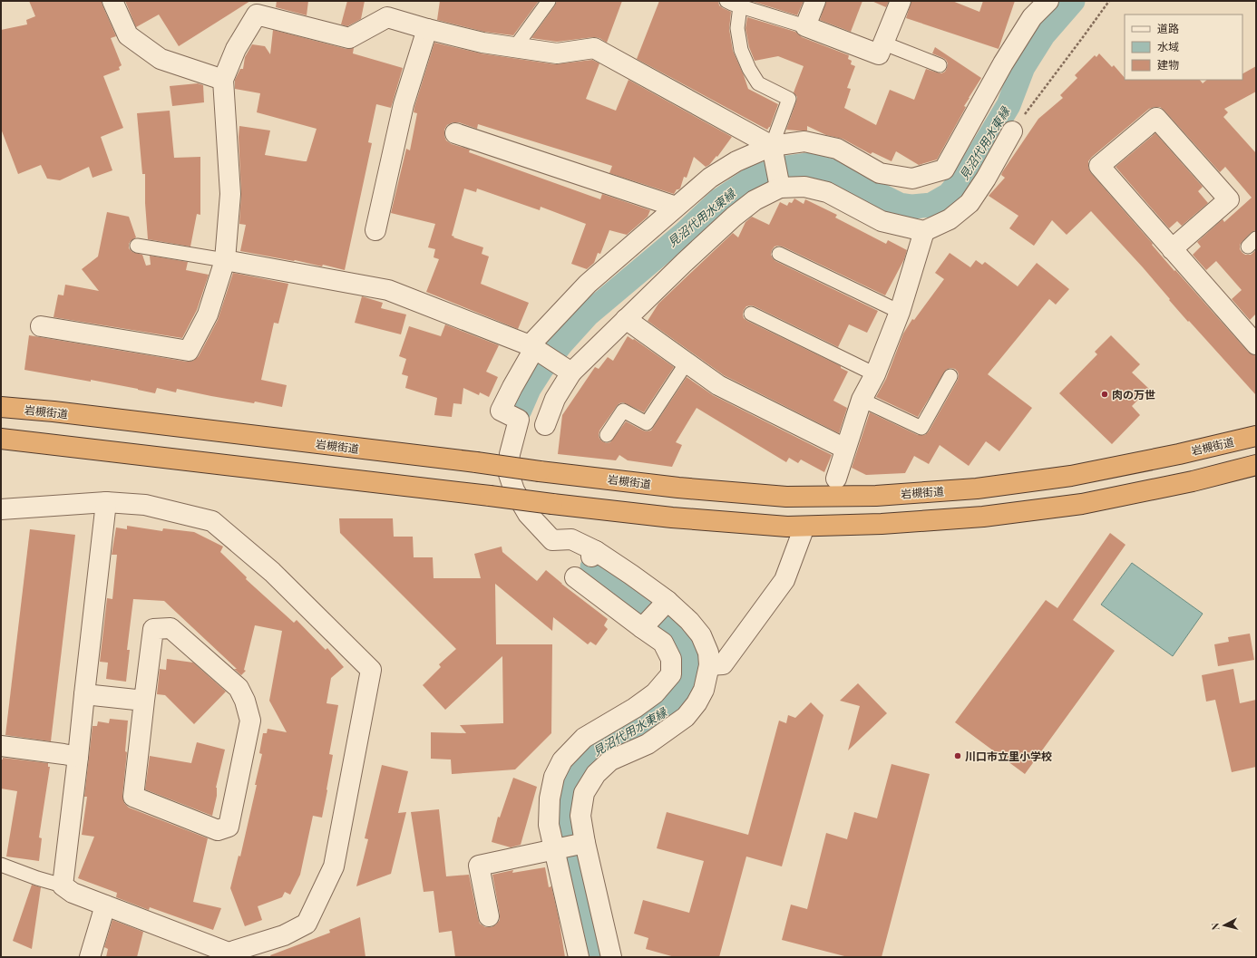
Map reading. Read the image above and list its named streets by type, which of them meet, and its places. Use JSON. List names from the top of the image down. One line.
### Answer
{"streets":{"highway":["岩槻街道"]},"water":["見沼代用水東縁"],"places":["肉の万世","川口市立里小学校"],"legend":["道路","水域","建物"],"north":"left"}
